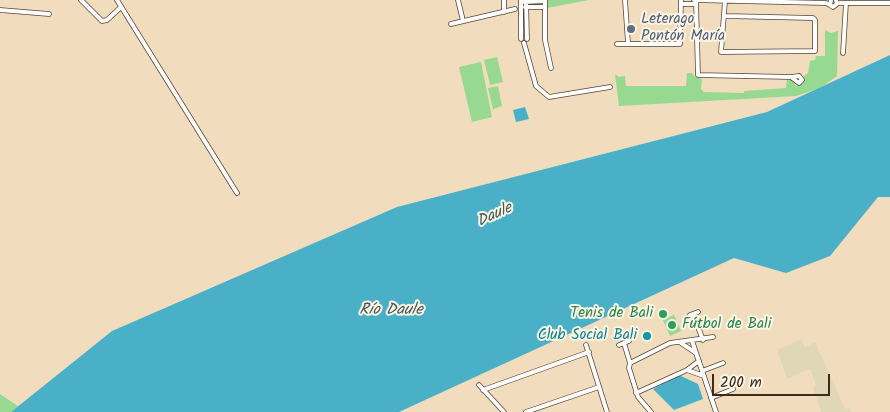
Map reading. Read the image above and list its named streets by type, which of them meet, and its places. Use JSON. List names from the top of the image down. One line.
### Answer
{"water":["Daule","Río Daule"],"places":["Leterago Pontón María","Tenis de Bali","Fútbol de Bali","Club Social Bali"],"scale_bar":"200 m"}
